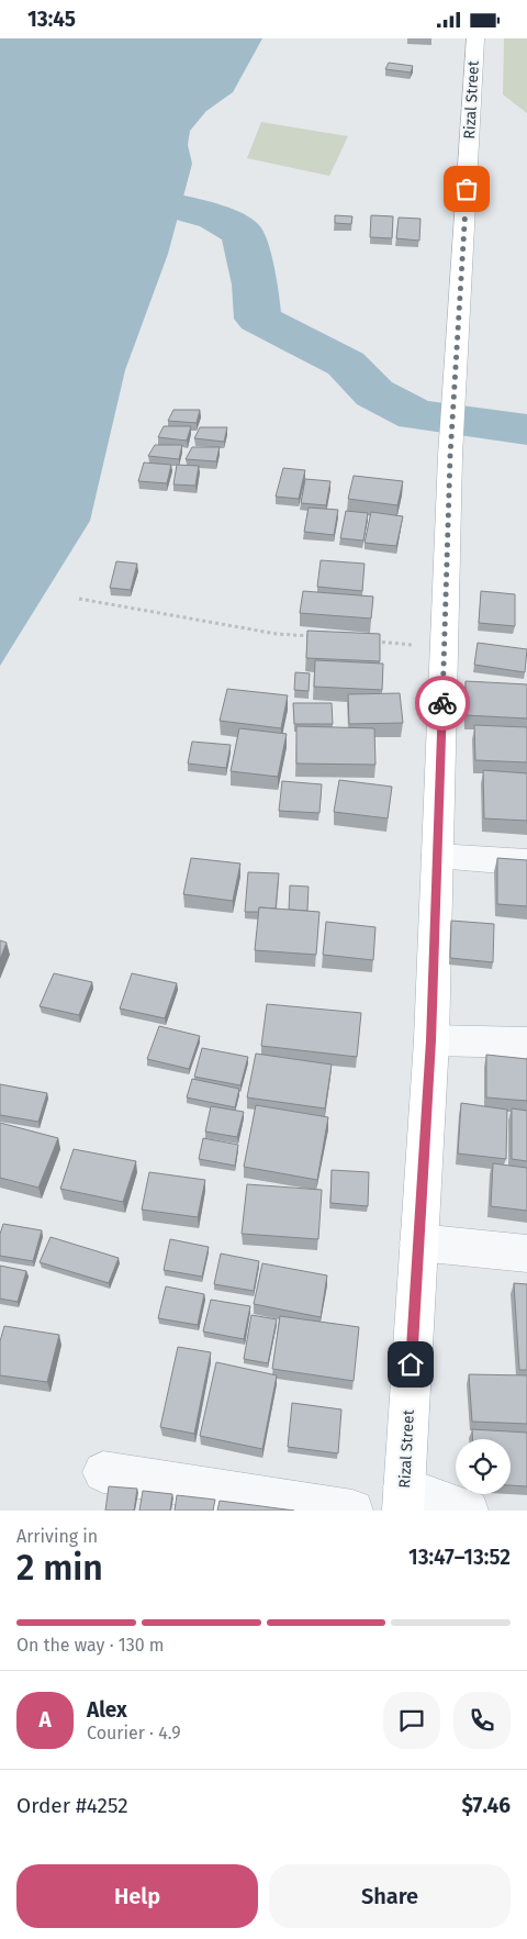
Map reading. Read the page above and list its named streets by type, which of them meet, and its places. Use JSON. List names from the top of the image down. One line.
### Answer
{"streets":{"main road":["Rizal Street"]},"page":{"status":"13:45","heading":["2 min","Arriving in","13:47–13:52"],"panel":["Alex","Courier · 4.9","Order #4252","$7.46"],"bar":"On the way · 130 m","round":"A","buttons":["Help","Share"]}}
